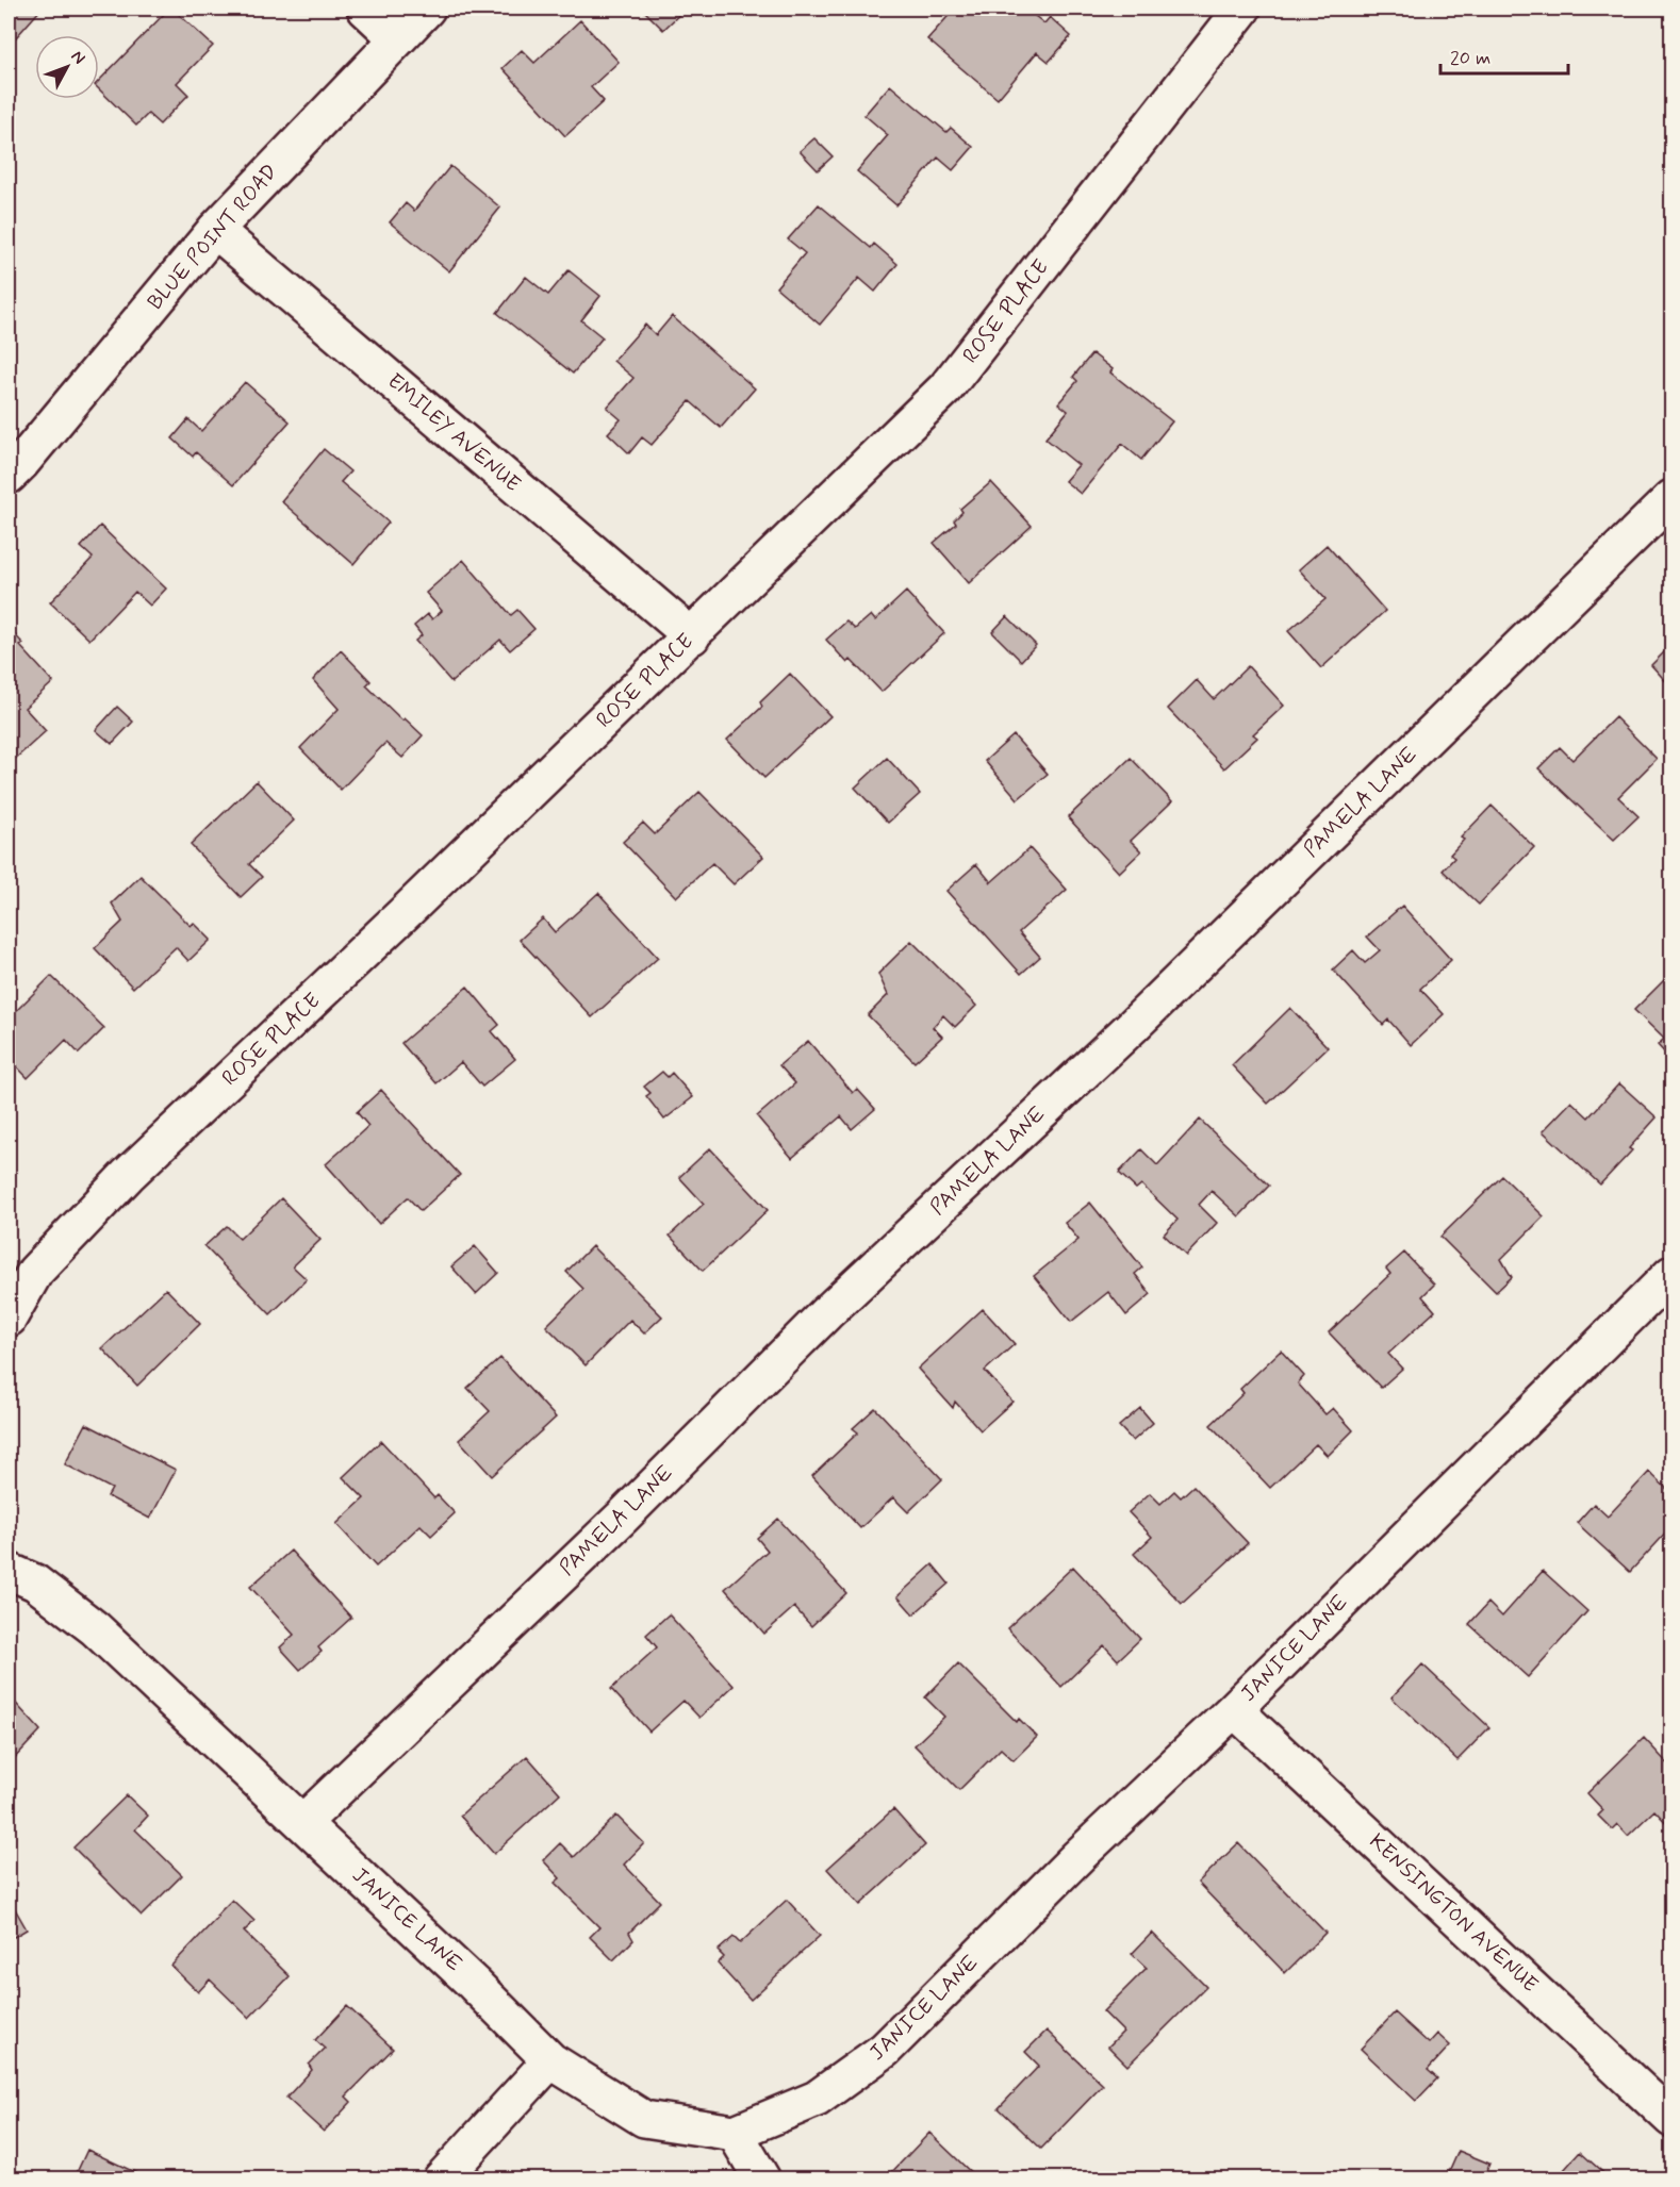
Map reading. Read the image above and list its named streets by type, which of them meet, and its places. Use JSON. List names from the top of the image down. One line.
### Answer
{"streets":{"street":["BLUE POINT ROAD","ROSE PLACE","EMILEY AVENUE","PAMELA LANE","JANICE LANE","KENSINGTON AVENUE"]},"crossings":[["BLUE POINT ROAD","EMILEY AVENUE"],["ROSE PLACE","EMILEY AVENUE"],["PAMELA LANE","JANICE LANE"],["JANICE LANE","KENSINGTON AVENUE"]],"scale_bar":"20 m","north":"top right"}
